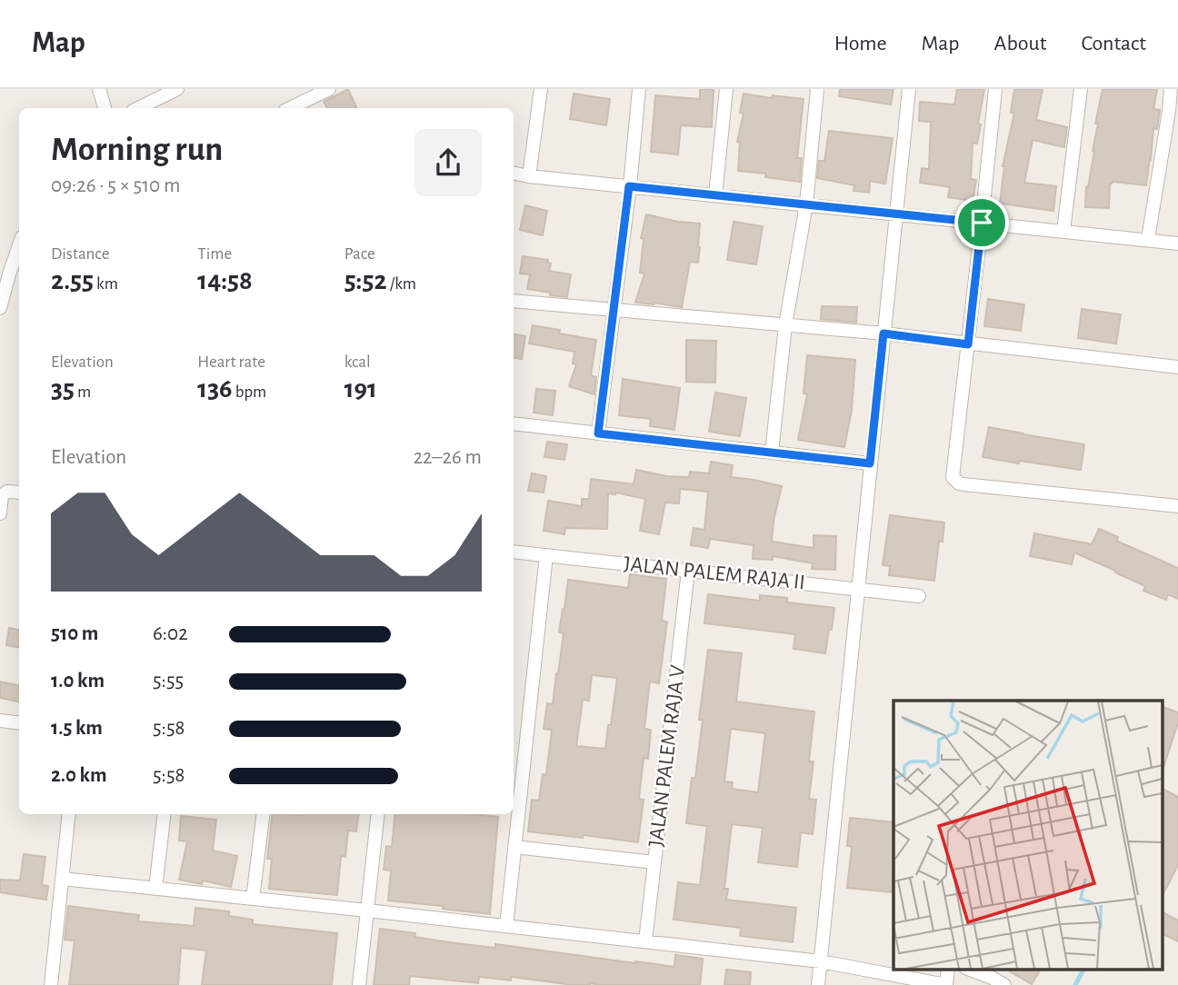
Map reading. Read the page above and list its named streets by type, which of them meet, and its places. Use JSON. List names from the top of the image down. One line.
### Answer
{"streets":{"street":["JALAN PALEM RAJA II","JALAN PALEM RAJA V"]},"crossings":[["JALAN PALEM RAJA II","JALAN PALEM RAJA V"]],"page":{"header":"Map","nav":["Home","Map","About","Contact"],"heading":["Morning run","09:26 · 5 × 510 m"],"stats":[["Distance","2.55 km"],["Time","14:58"],["Pace","5:52 /km"],["Elevation","35 m"],["Heart rate","136 bpm"],["kcal","191"]],"chart":["Elevation","22–26 m"],"list":[{"name":"510 m","note":"6:02"},{"name":"1.0 km","note":"5:55"},{"name":"1.5 km","note":"5:58"},{"name":"2.0 km","note":"5:58"}]}}
